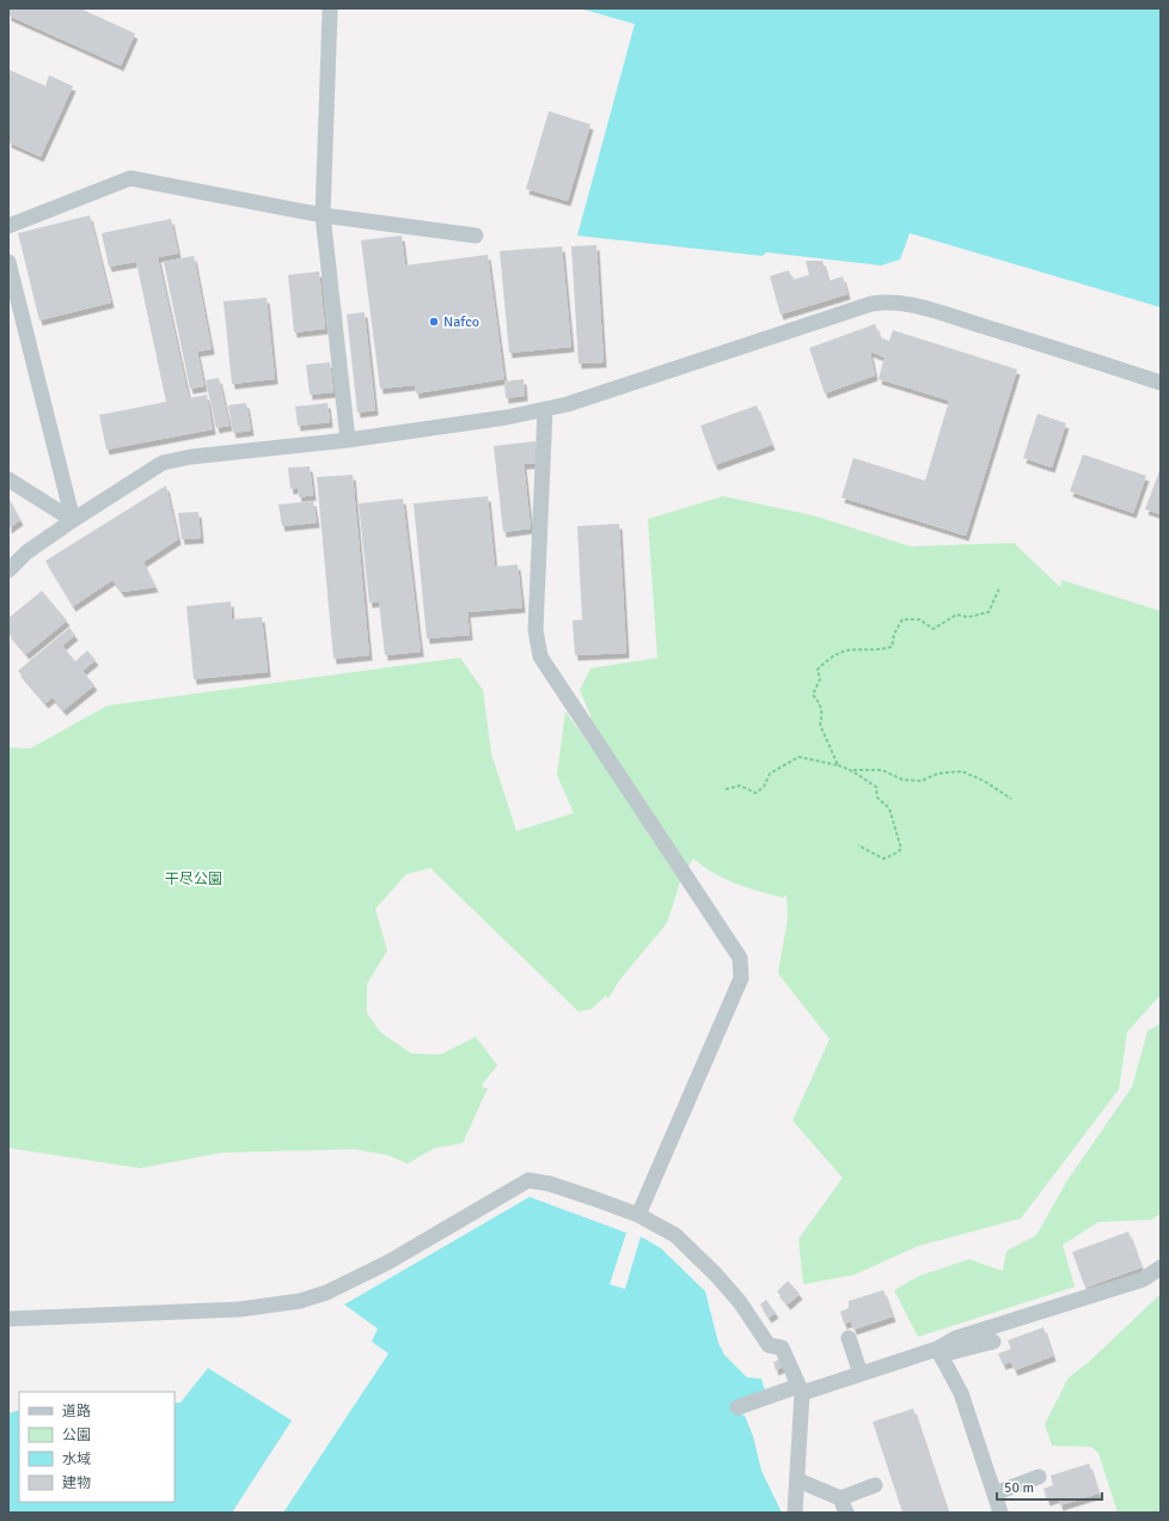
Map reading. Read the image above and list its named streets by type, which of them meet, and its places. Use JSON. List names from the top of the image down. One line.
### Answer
{"parks":["干尽公園"],"places":["Nafco"],"legend":["道路","公園","水域","建物"],"scale_bar":"50 m"}
